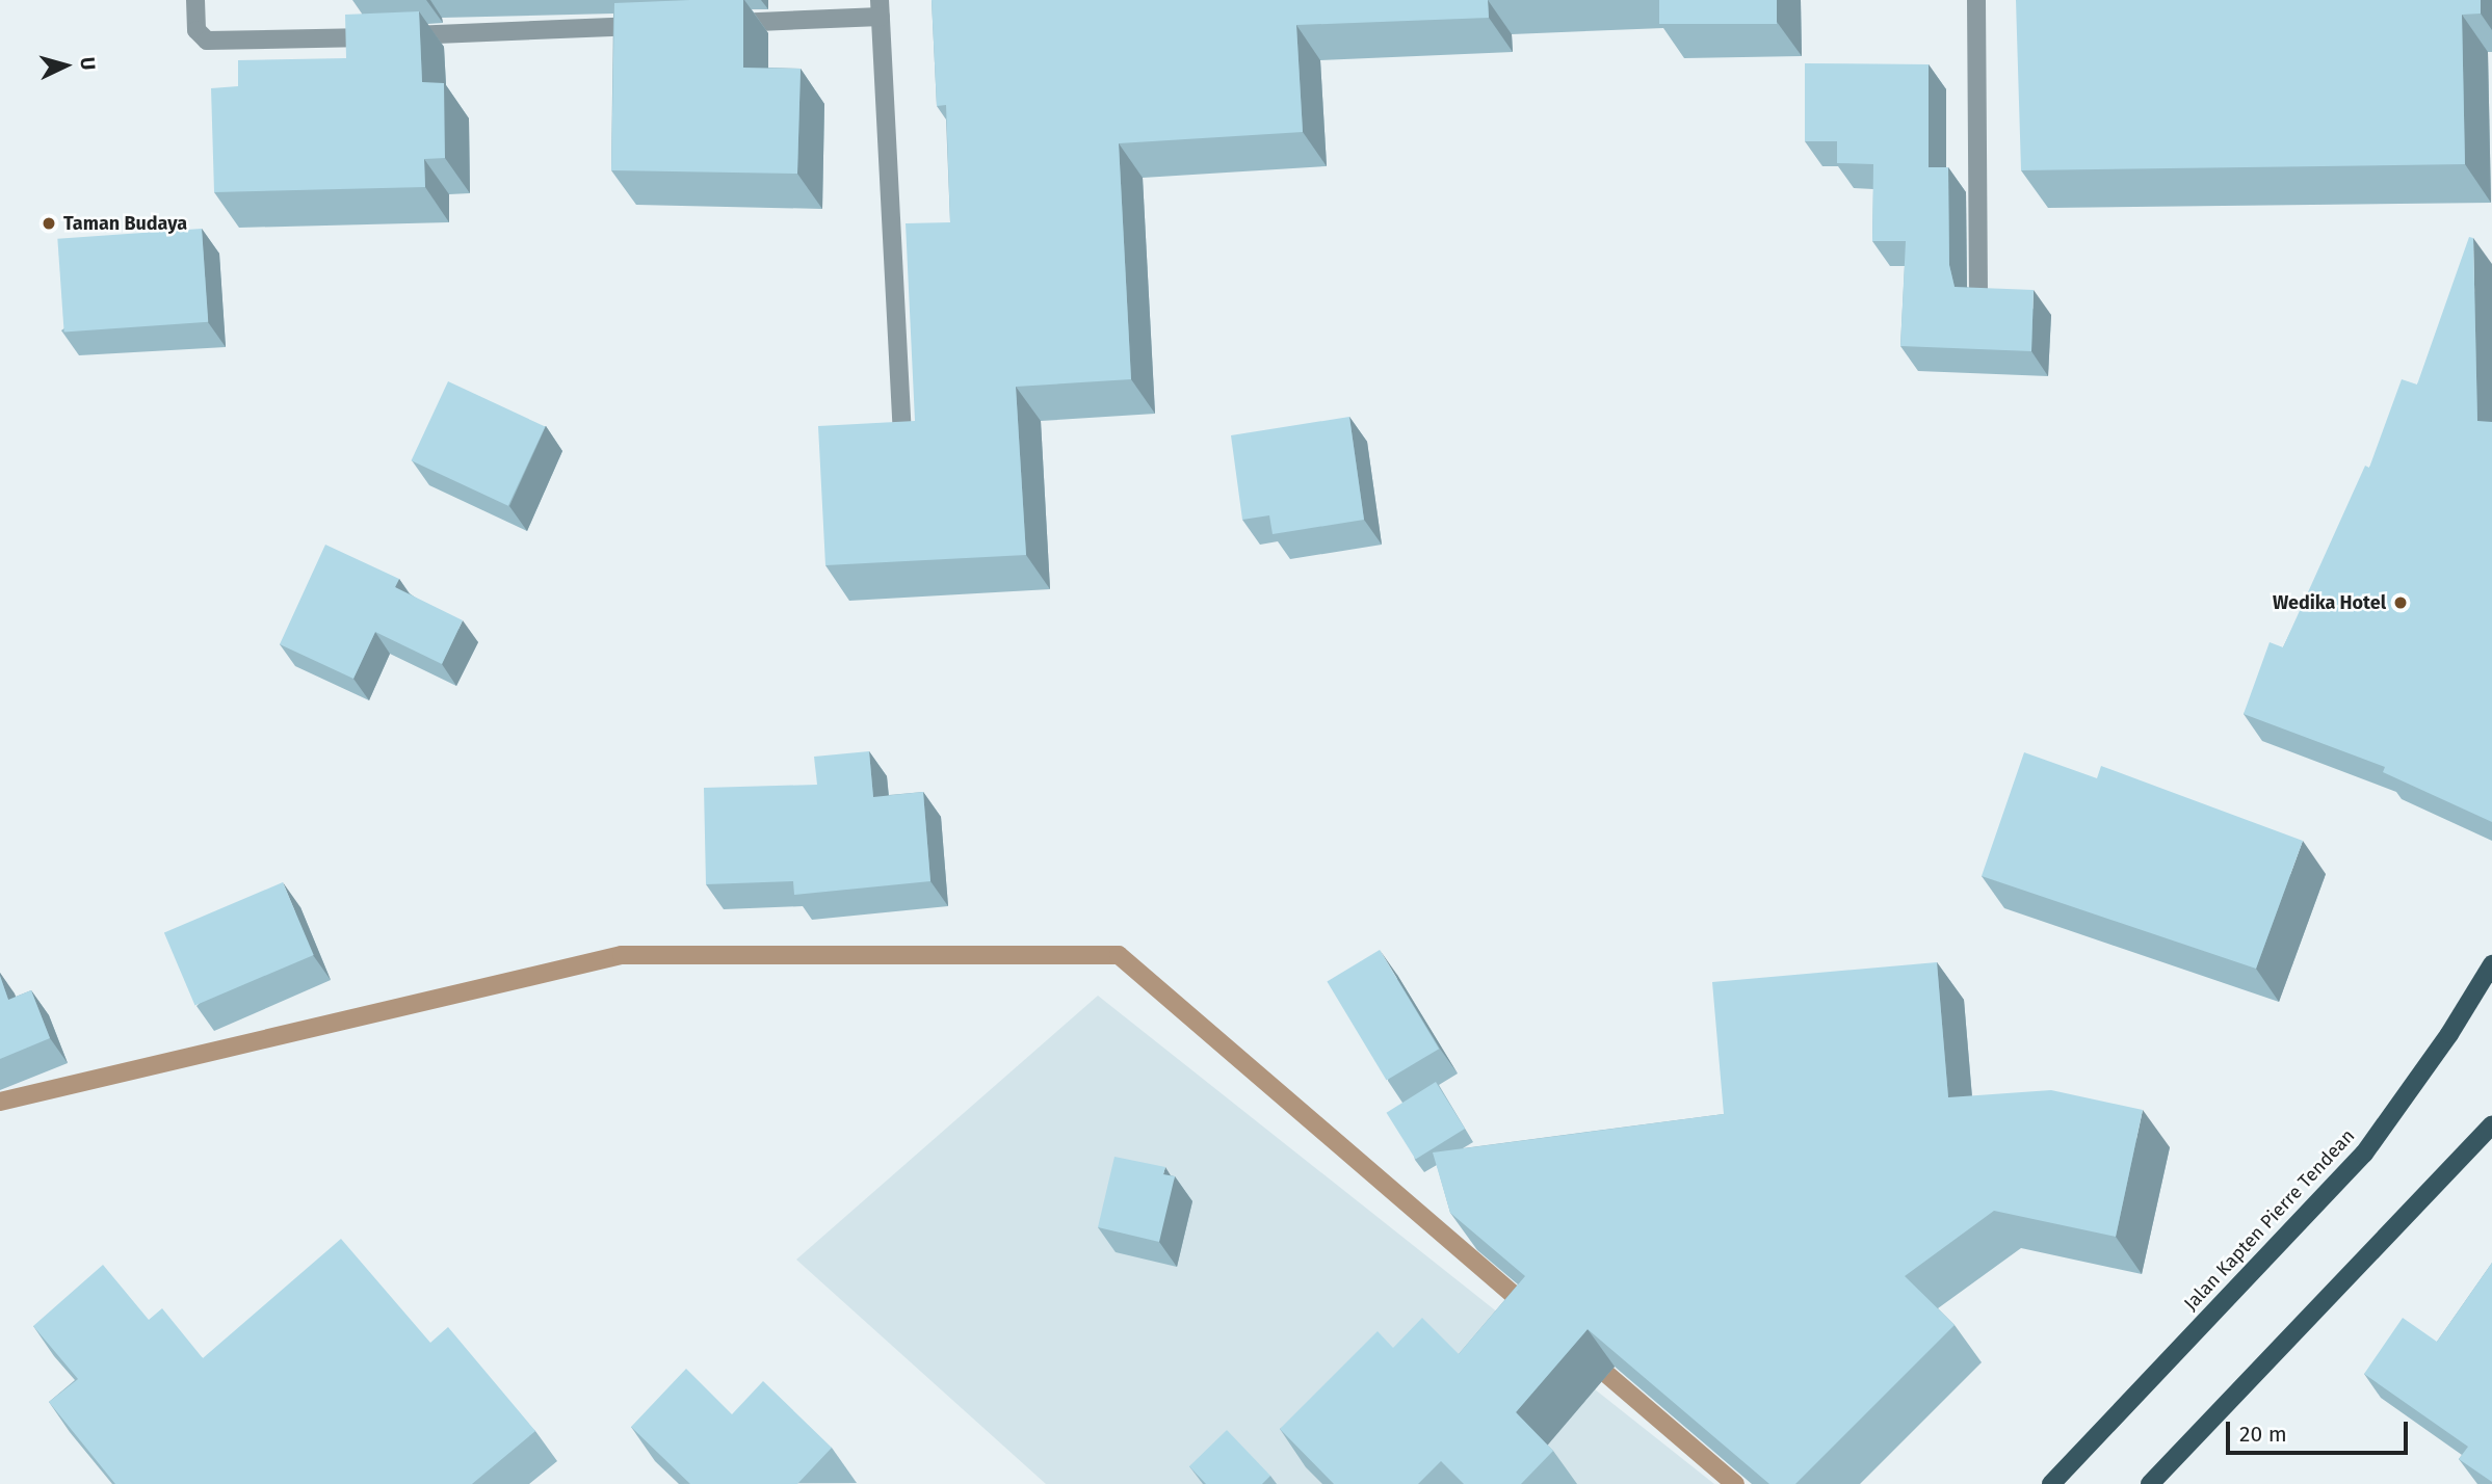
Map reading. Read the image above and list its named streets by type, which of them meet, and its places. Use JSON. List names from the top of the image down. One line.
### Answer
{"streets":{"main road":["Jalan Kapten Pierre Tendean"]},"places":["Taman Budaya","Wedika Hotel"],"scale_bar":"20 m","north":"right"}
